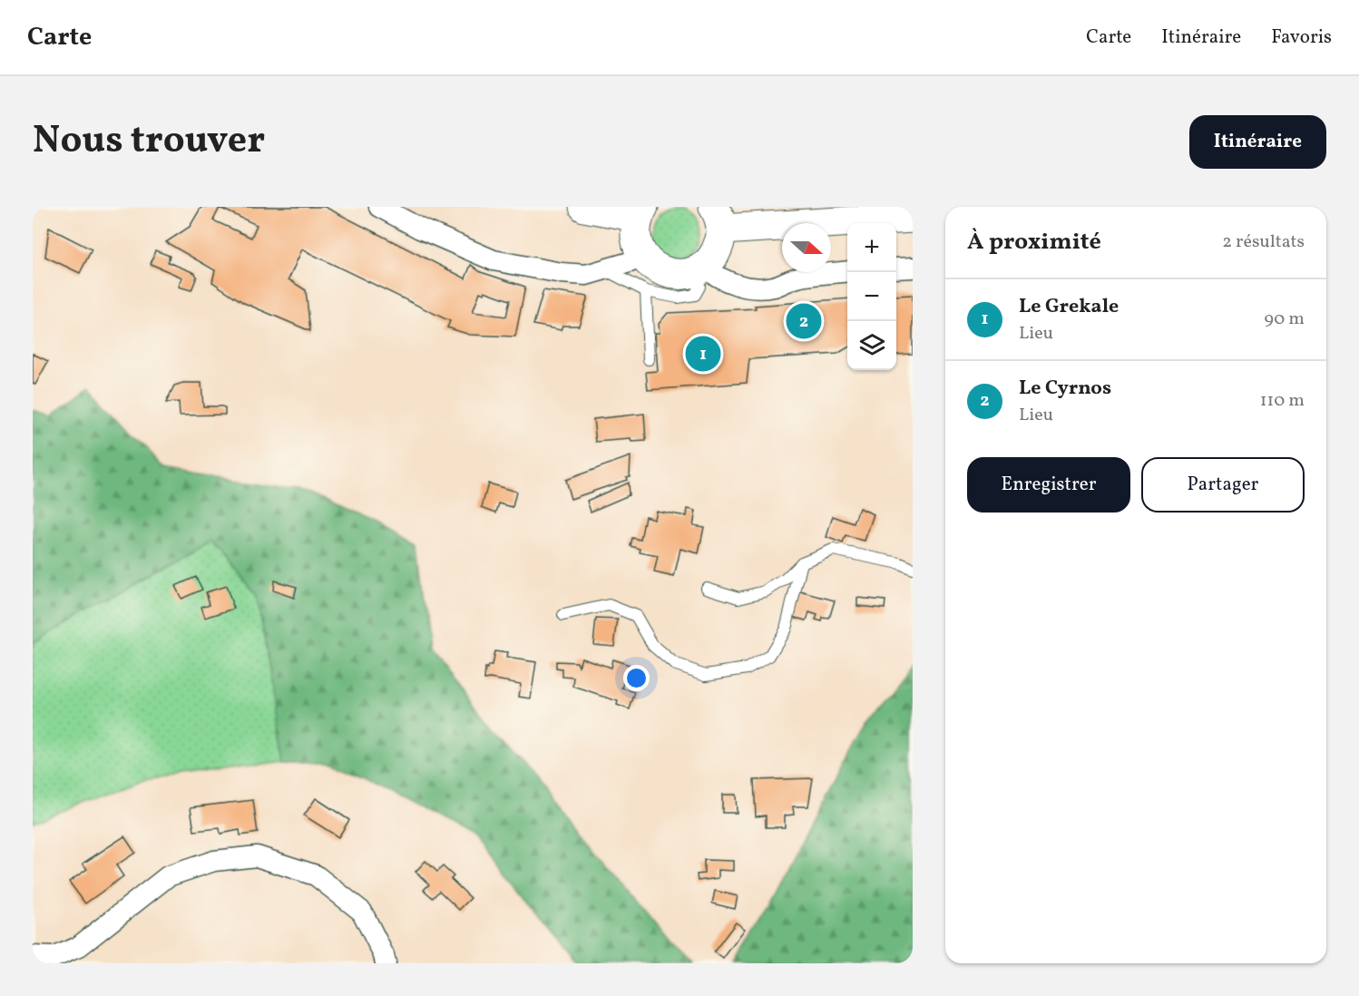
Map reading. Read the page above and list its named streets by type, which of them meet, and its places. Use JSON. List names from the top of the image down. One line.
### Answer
{"north":"right","page":{"header":"Carte","nav":["Carte","Itinéraire","Favoris"],"title":"Nous trouver","buttons":["Itinéraire",["Enregistrer","Partager"]],"heading":["À proximité","2 résultats"],"map_buttons":["+","−"],"list":[{"mark":"1","name":"Le Grekale","note":"Lieu","value":"90 m"},{"mark":"2","name":"Le Cyrnos","note":"Lieu","value":"110 m"}],"pins":["2","1"]}}
